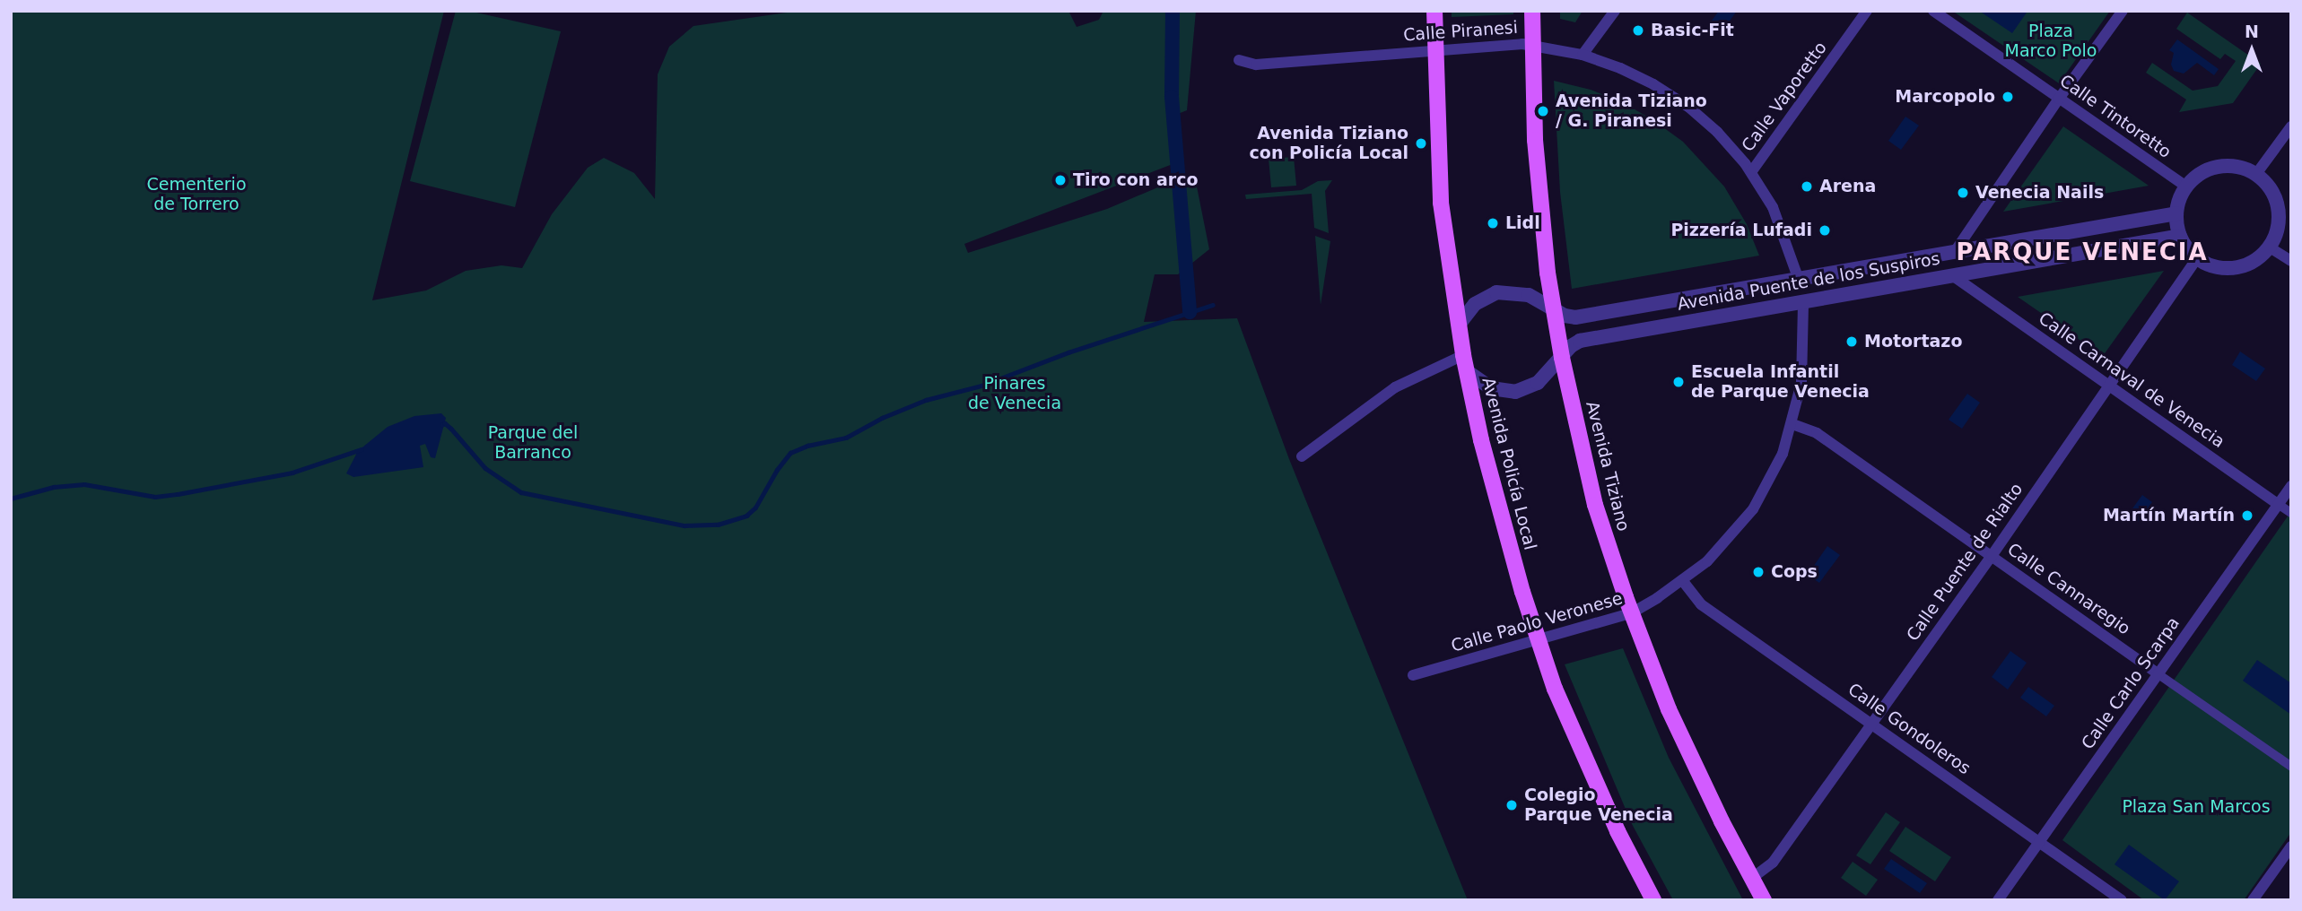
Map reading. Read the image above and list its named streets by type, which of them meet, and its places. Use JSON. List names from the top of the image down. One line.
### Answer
{"streets":{"main road":["Avenida Policía Local","Avenida Tiziano"],"street":["Calle Piranesi","Calle Vaporetto","Calle Tintoretto","Avenida Puente de los Suspiros","Calle Carnaval de Venecia","Calle Puente de Rialto","Calle Cannaregio","Calle Paolo Veronese","Calle Carlo Scarpa","Calle Gondoleros"]},"crossings":[["Calle Piranesi","Calle Vaporetto"],["Calle Piranesi","Avenida Puente de los Suspiros"],["Calle Piranesi","Avenida Policía Local"],["Calle Piranesi","Avenida Tiziano"],["Calle Tintoretto","Avenida Puente de los Suspiros"],["Calle Tintoretto","Calle Puente de Rialto"],["Avenida Puente de los Suspiros","Calle Carnaval de Venecia"],["Avenida Puente de los Suspiros","Avenida Policía Local"],["Avenida Puente de los Suspiros","Avenida Tiziano"],["Avenida Puente de los Suspiros","Calle Puente de Rialto"],["Avenida Puente de los Suspiros","Calle Paolo Veronese"],["Calle Carnaval de Venecia","Calle Puente de Rialto"],["Calle Carnaval de Venecia","Calle Carlo Scarpa"],["Avenida Policía Local","Avenida Tiziano"],["Avenida Policía Local","Calle Paolo Veronese"],["Avenida Tiziano","Calle Puente de Rialto"],["Avenida Tiziano","Calle Paolo Veronese"],["Calle Puente de Rialto","Calle Cannaregio"],["Calle Puente de Rialto","Calle Gondoleros"],["Calle Cannaregio","Calle Paolo Veronese"],["Calle Cannaregio","Calle Carlo Scarpa"],["Calle Paolo Veronese","Calle Gondoleros"],["Calle Carlo Scarpa","Calle Gondoleros"]],"districts":["PARQUE VENECIA"],"parks":["Plaza Marco Polo","Cementerio de Torrero","Pinares de Venecia","Parque del Barranco","Plaza San Marcos"],"places":["Basic-Fit","Marcopolo","Avenida Tiziano / G. Piranesi","Avenida Tiziano con Policía Local","Tiro con arco","Arena","Venecia Nails","Lidl","Pizzería Lufadi","Motortazo","Escuela Infantil de Parque Venecia","Martín Martín","Cops","Colegio Parque Venecia"],"north":"top"}
